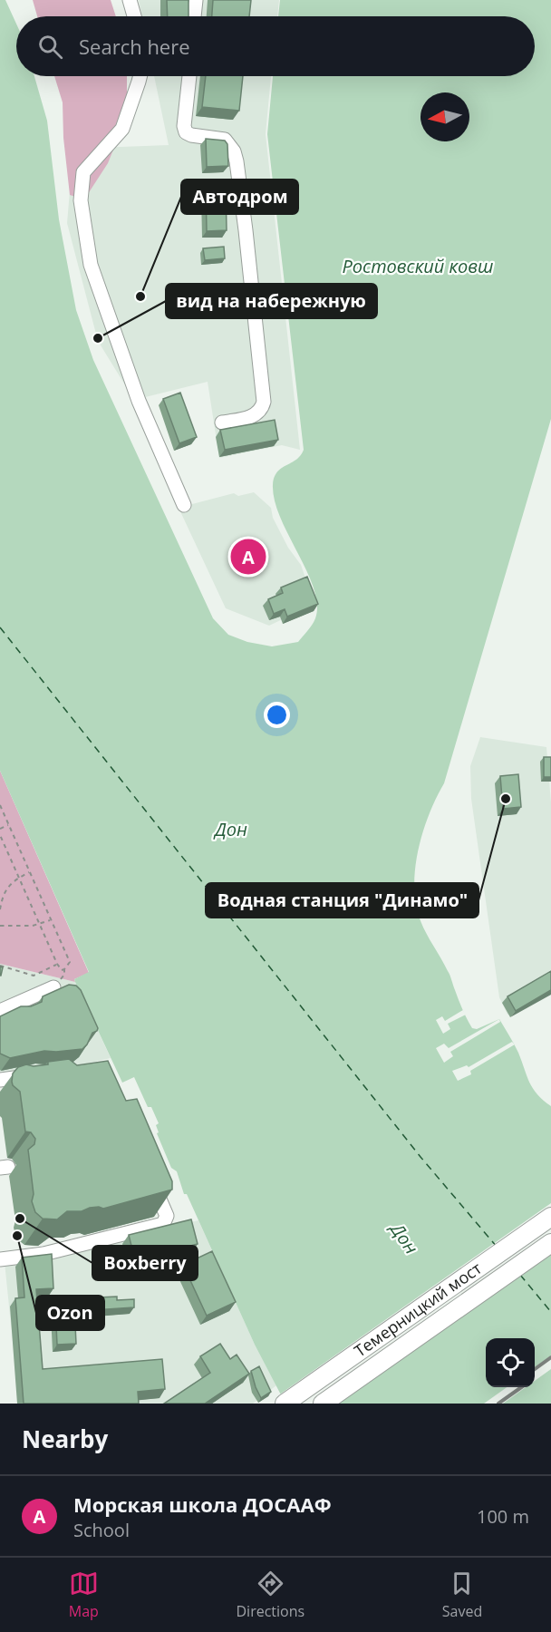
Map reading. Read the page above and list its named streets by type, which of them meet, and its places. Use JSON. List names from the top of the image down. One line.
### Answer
{"streets":{"main road":["Темерницкий мост"]},"water":["Ростовский ковш","Дон"],"places":["Автодром","вид на набережную","Водная станция \"Динамо\"","Boxberry","Ozon"],"north":"left","page":{"search":"Search here","pins":"A","heading":"Nearby","list":[{"mark":"A","name":"Морская школа ДОСААФ","note":"School","value":"100 m"}],"nav":["Map","Directions","Saved"]}}
